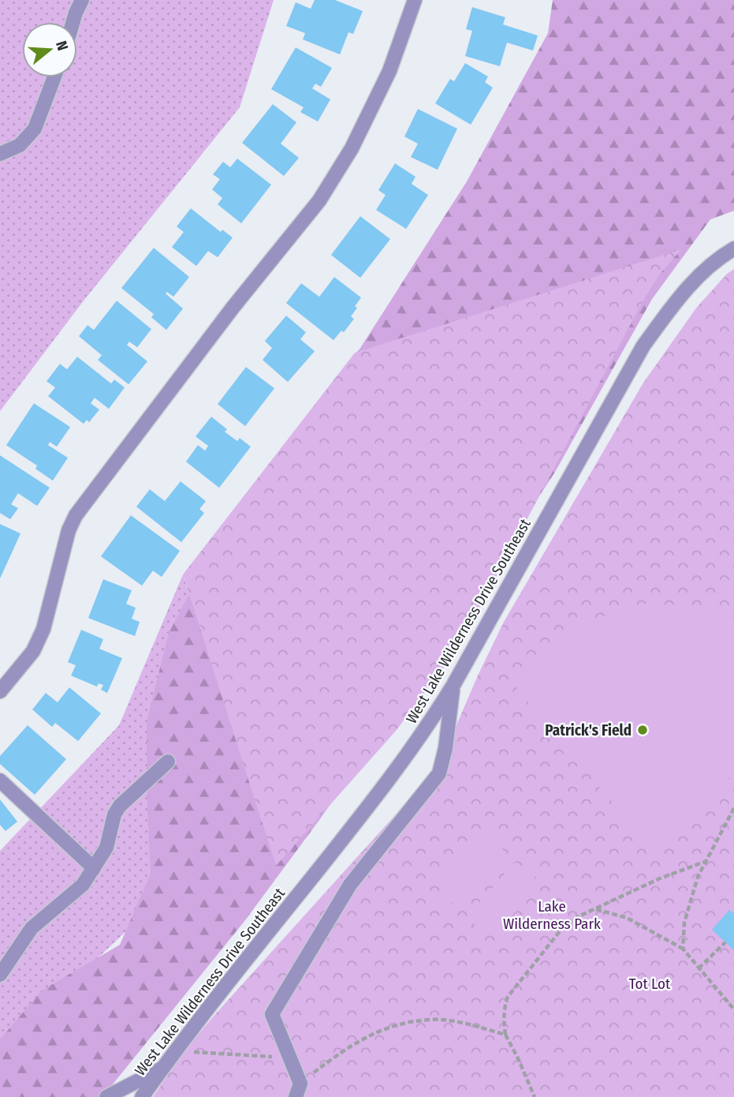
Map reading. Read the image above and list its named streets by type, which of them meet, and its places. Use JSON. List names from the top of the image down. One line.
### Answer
{"streets":{"street":["West Lake Wilderness Drive Southeast"]},"parks":["Lake Wilderness Park","Tot Lot"],"places":["Patrick's Field"],"north":"right"}
